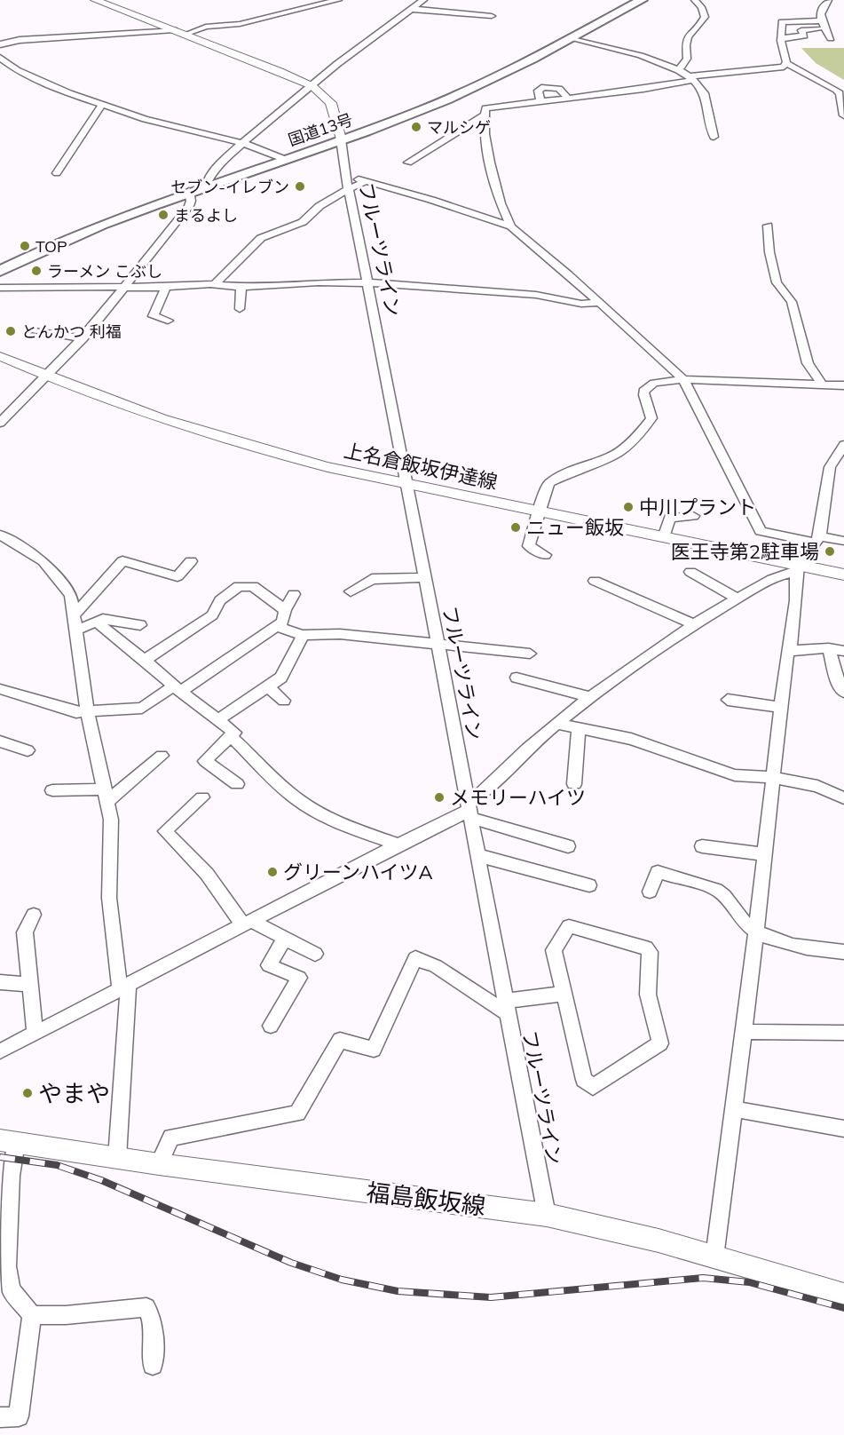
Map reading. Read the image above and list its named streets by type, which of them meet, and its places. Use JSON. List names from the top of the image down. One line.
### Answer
{"streets":{"highway":["国道13号"],"main road":["上名倉飯坂伊達線","福島飯坂線"],"street":["フルーツライン"]},"crossings":[["国道13号","フルーツライン"],["フルーツライン","上名倉飯坂伊達線"],["フルーツライン","福島飯坂線"]],"places":["マルシゲ","セブン-イレブン","まるよし","TOP","ラーメン こぶし","とんかつ 利福","中川プラント","ニュー飯坂","医王寺第2駐車場","メモリーハイツ","グリーンハイツA","やまや"]}
